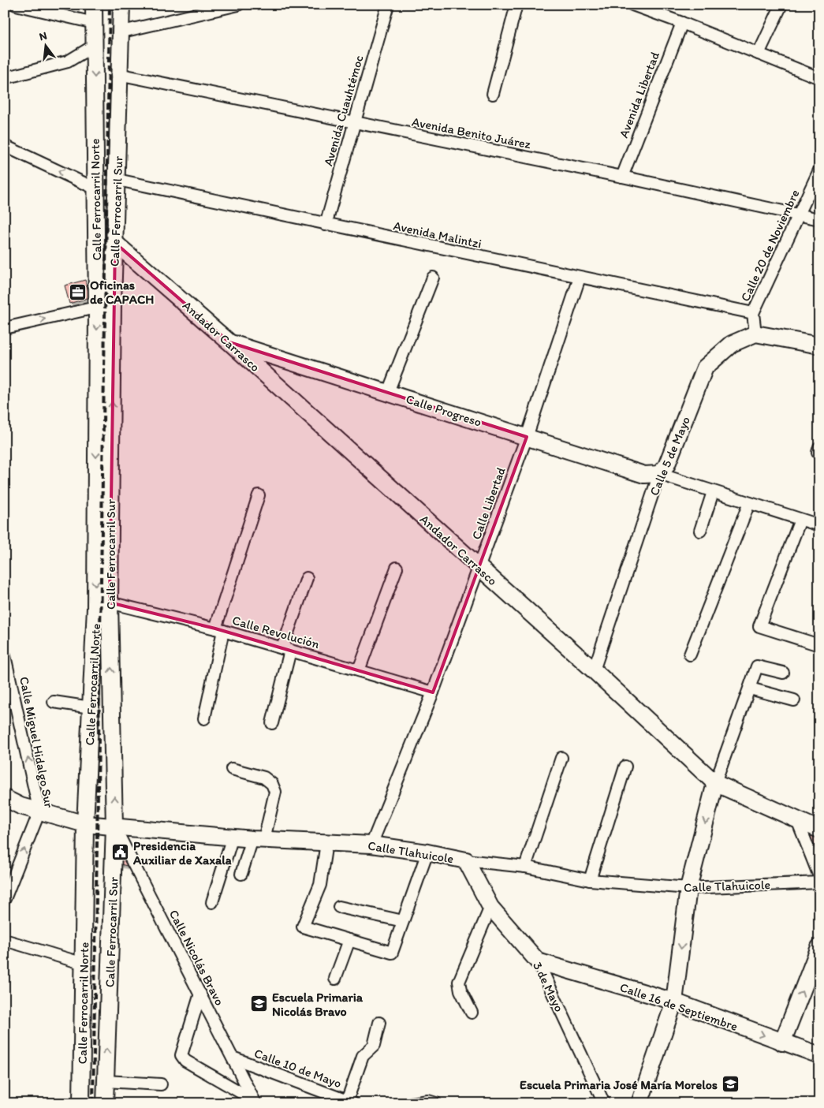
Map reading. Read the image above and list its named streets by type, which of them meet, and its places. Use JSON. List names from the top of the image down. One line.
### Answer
{"streets":{"main road":["Calle Ferrocarril Norte","Calle Ferrocarril Sur","Andador Carrasco","Calle Progreso","Calle 5 de Mayo","Calle Tlahuicole","3 de Mayo","Calle 16 de Septiembre"],"street":["Avenida Libertad","Avenida Cuauhtémoc","Avenida Benito Juárez","Avenida Malintzi","Calle 20 de Noviembre","Calle Libertad","Calle Revolución","Calle Miguel Hidalgo Sur","Calle Nicolás Bravo","Calle 10 de Mayo"]},"crossings":[["Avenida Libertad","Avenida Benito Juárez"],["Avenida Cuauhtémoc","Avenida Benito Juárez"],["Avenida Cuauhtémoc","Avenida Malintzi"],["Avenida Benito Juárez","Calle Ferrocarril Sur"],["Avenida Benito Juárez","Calle 20 de Noviembre"],["Calle Ferrocarril Norte","Calle Tlahuicole"],["Calle Ferrocarril Sur","Avenida Malintzi"],["Calle Ferrocarril Sur","Andador Carrasco"],["Calle Ferrocarril Sur","Calle Revolución"],["Calle Ferrocarril Sur","Calle Tlahuicole"],["Calle Ferrocarril Sur","Calle Nicolás Bravo"],["Avenida Malintzi","Calle 20 de Noviembre"],["Avenida Malintzi","Calle Libertad"],["Calle 20 de Noviembre","Calle 5 de Mayo"],["Andador Carrasco","Calle Progreso"],["Andador Carrasco","Calle 5 de Mayo"],["Andador Carrasco","Calle Libertad"],["Calle Progreso","Calle 5 de Mayo"],["Calle Progreso","Calle Libertad"],["Calle Libertad","Calle Revolución"],["Calle Libertad","Calle Tlahuicole"],["Calle Miguel Hidalgo Sur","Calle Tlahuicole"],["Calle Tlahuicole","Calle Nicolás Bravo"],["Calle Tlahuicole","3 de Mayo"],["Calle Nicolás Bravo","Calle 10 de Mayo"],["3 de Mayo","Calle 16 de Septiembre"]],"one_way":["Calle Ferrocarril Norte","Calle Ferrocarril Sur","Calle Miguel Hidalgo Sur","Calle 16 de Septiembre"],"places":{"office":["Oficinas de CAPACH"],"public building":["Presidencia Auxiliar de Xaxala"],"school or university":["Escuela Primaria Nicolás Bravo","Escuela Primaria José María Morelos"]},"north":"top"}
